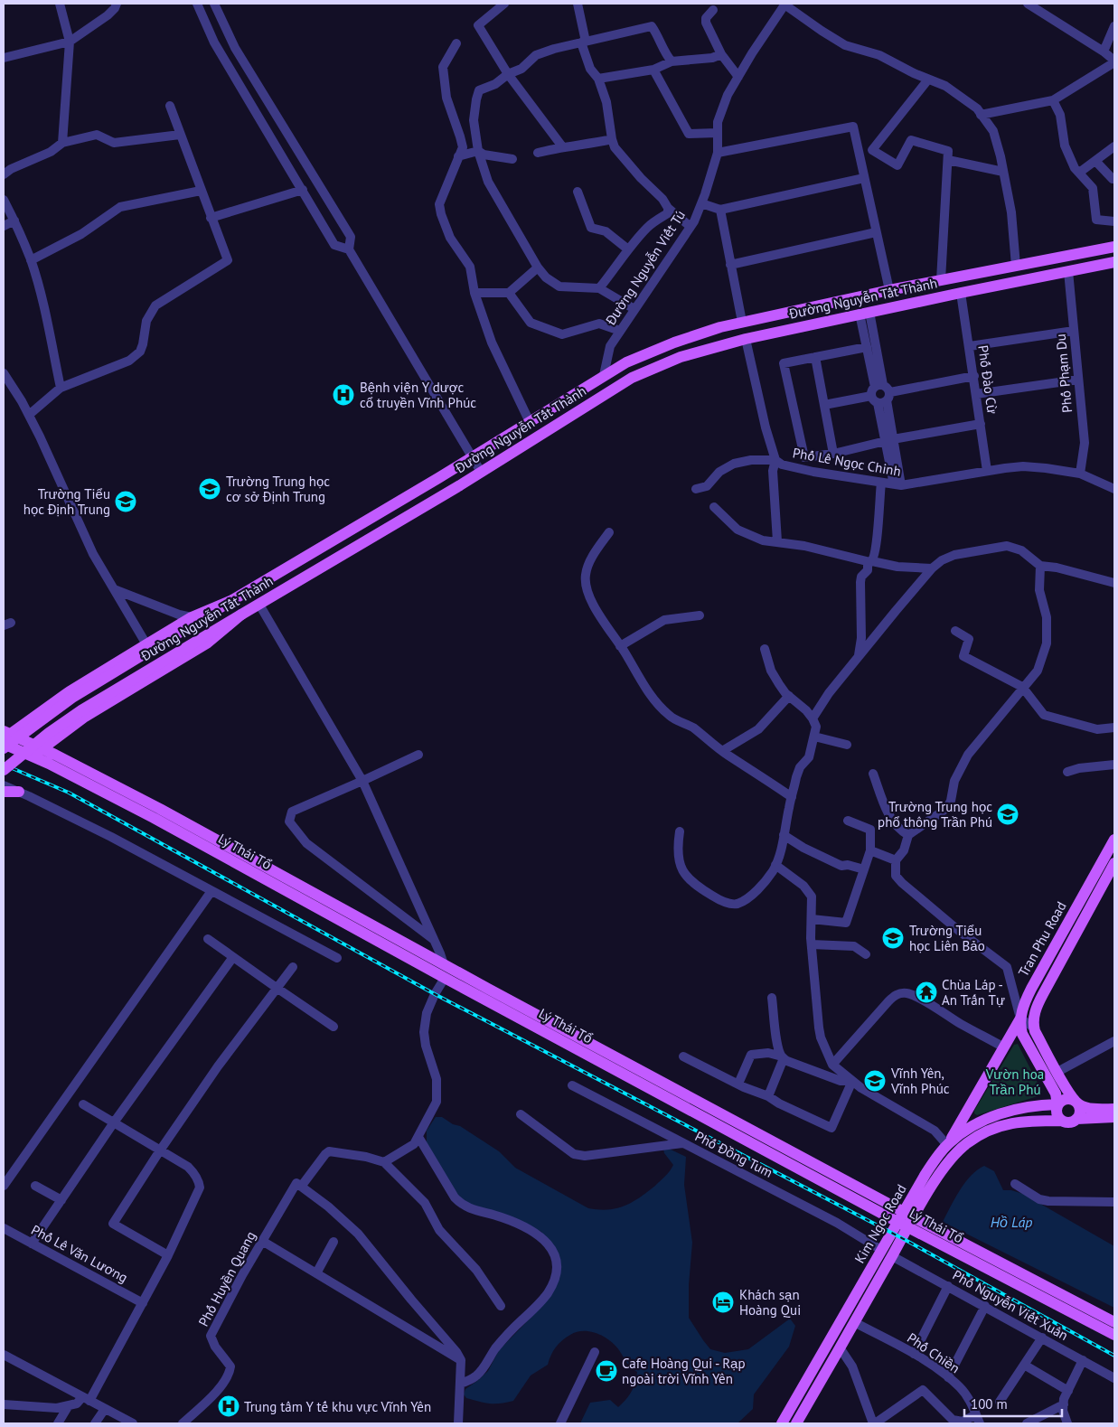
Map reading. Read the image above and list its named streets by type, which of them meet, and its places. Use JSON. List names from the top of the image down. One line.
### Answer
{"streets":{"main road":["Đường Nguyễn Tất Thành","Lý Thái Tổ","Tran Phu Road","Kim Ngoc Road"],"street":["Đường Nguyễn Viết Tú","Phố Phạm Du","Phố Đào Cừ","Phố Lê Ngọc Chinh","Phố Đồng Tum","Phố Lê Văn Lương","Phố Huyền Quang","Phố Nguyễn Viết Xuân","Phố Chiền"]},"crossings":[["Đường Nguyễn Viết Tú","Đường Nguyễn Tất Thành"],["Đường Nguyễn Tất Thành","Phố Phạm Du"],["Đường Nguyễn Tất Thành","Phố Đào Cừ"],["Đường Nguyễn Tất Thành","Phố Lê Ngọc Chinh"],["Phố Phạm Du","Phố Lê Ngọc Chinh"],["Phố Đào Cừ","Phố Lê Ngọc Chinh"],["Lý Thái Tổ","Kim Ngoc Road"],["Tran Phu Road","Kim Ngoc Road"],["Phố Đồng Tum","Kim Ngoc Road"],["Kim Ngoc Road","Phố Nguyễn Viết Xuân"],["Kim Ngoc Road","Phố Chiền"]],"water":["Hồ Láp"],"parks":["Vườn hoa Trần Phú"],"places":{"hospital":["Bệnh viện Y dược cổ truyền Vĩnh Phúc","Trung tâm Y tế khu vực Vĩnh Yên"],"school or university":["Trường Trung học cơ sở Định Trung","Trường Tiểu học Định Trung","Trường Trung học phổ thông Trần Phú","Trường Tiểu học Liên Bảo","Vĩnh Yên, Vĩnh Phúc"],"temple":["Chùa Láp - An Trấn Tự"],"hotel":["Khách sạn Hoàng Qui"],"cafe":["Cafe Hoàng Qui - Rạp ngoài trời Vĩnh Yên"]},"scale_bar":"100 m"}
